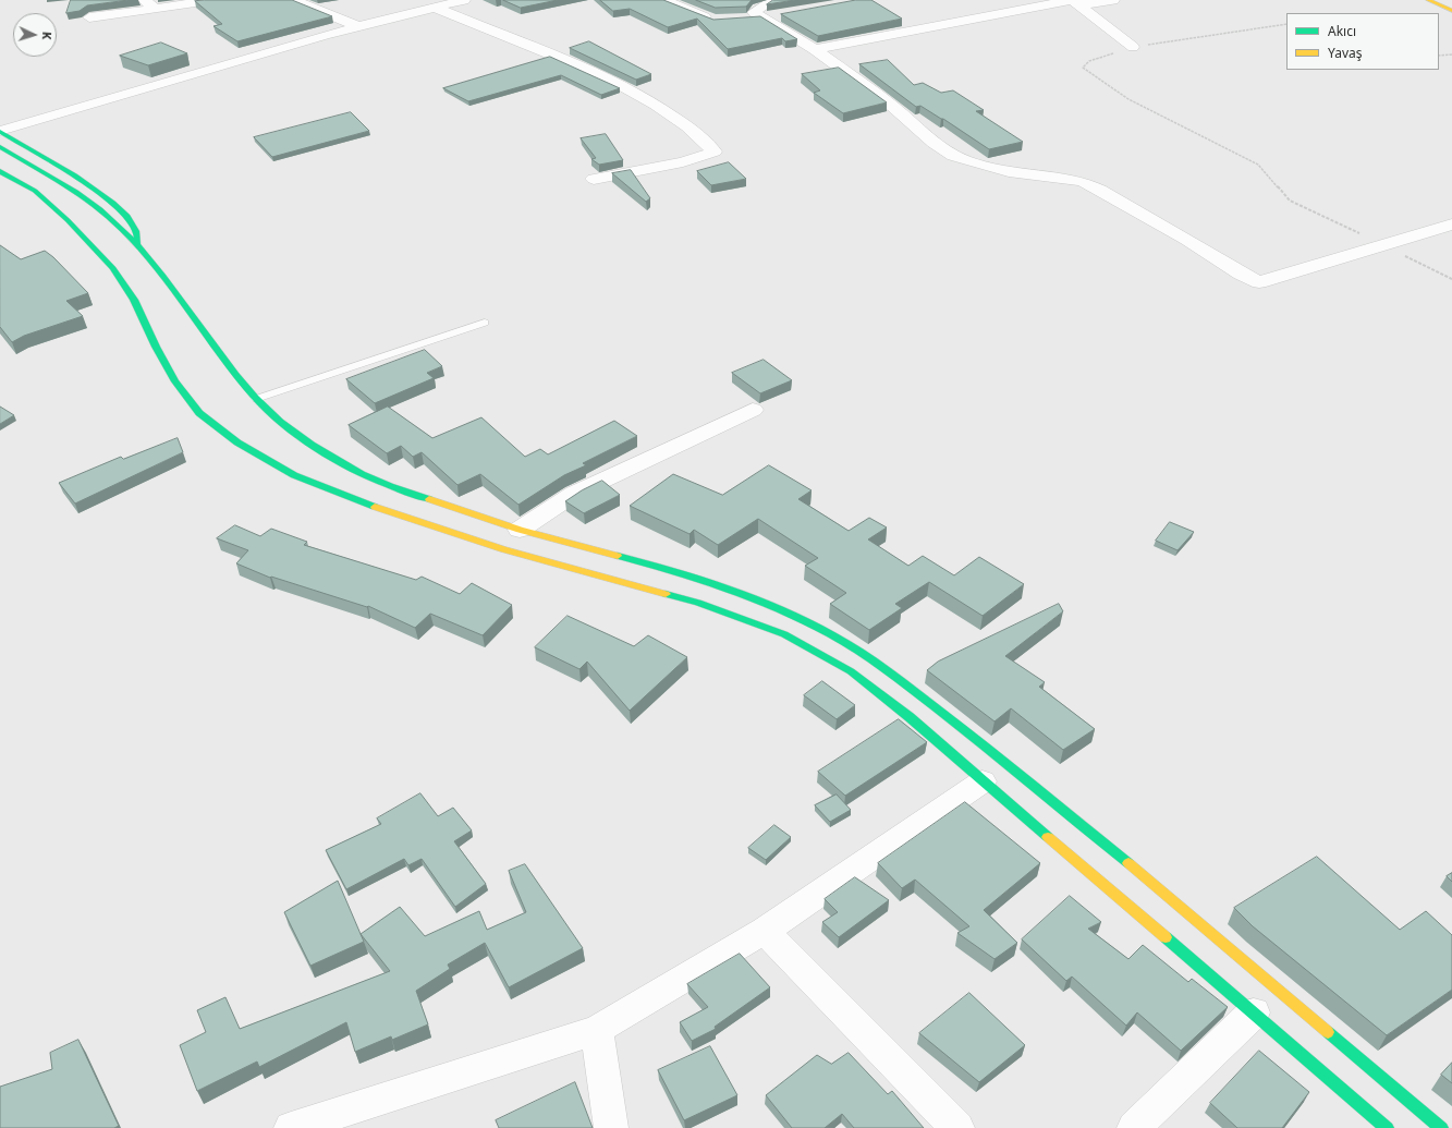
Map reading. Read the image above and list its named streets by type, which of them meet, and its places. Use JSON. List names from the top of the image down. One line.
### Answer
{"legend":["Akıcı","Yavaş"],"north":"right"}
